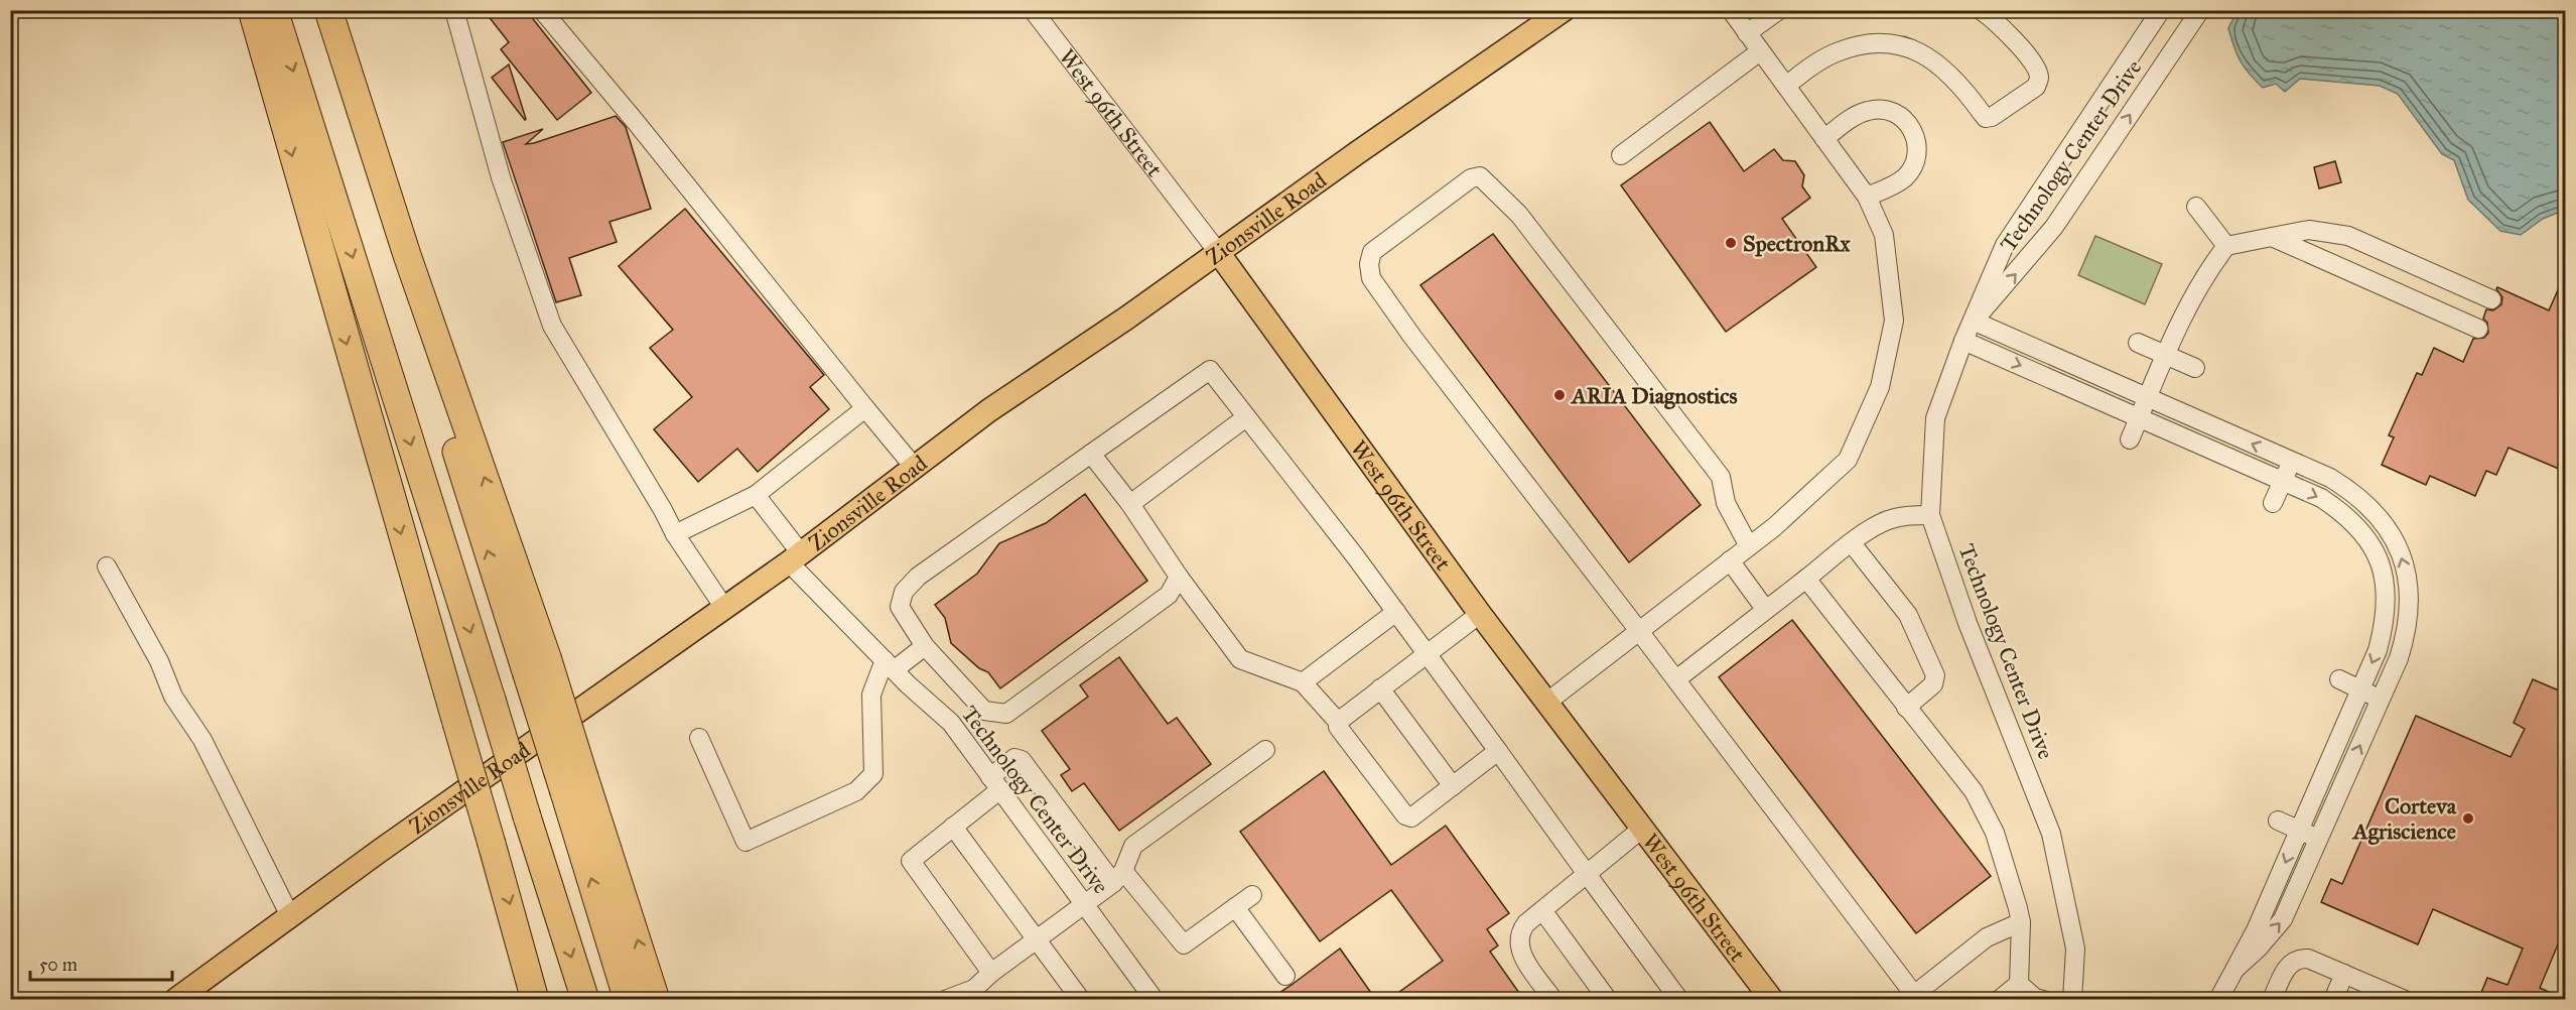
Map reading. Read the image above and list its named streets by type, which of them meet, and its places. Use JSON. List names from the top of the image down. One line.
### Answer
{"streets":{"main road":["West 96th Street","Zionsville Road"],"street":["Technology Center Drive"]},"crossings":[["West 96th Street","Zionsville Road"],["Technology Center Drive","Zionsville Road"]],"places":["SpectronRx","ARIA Diagnostics","Corteva Agriscience"],"scale_bar":"50 m"}
